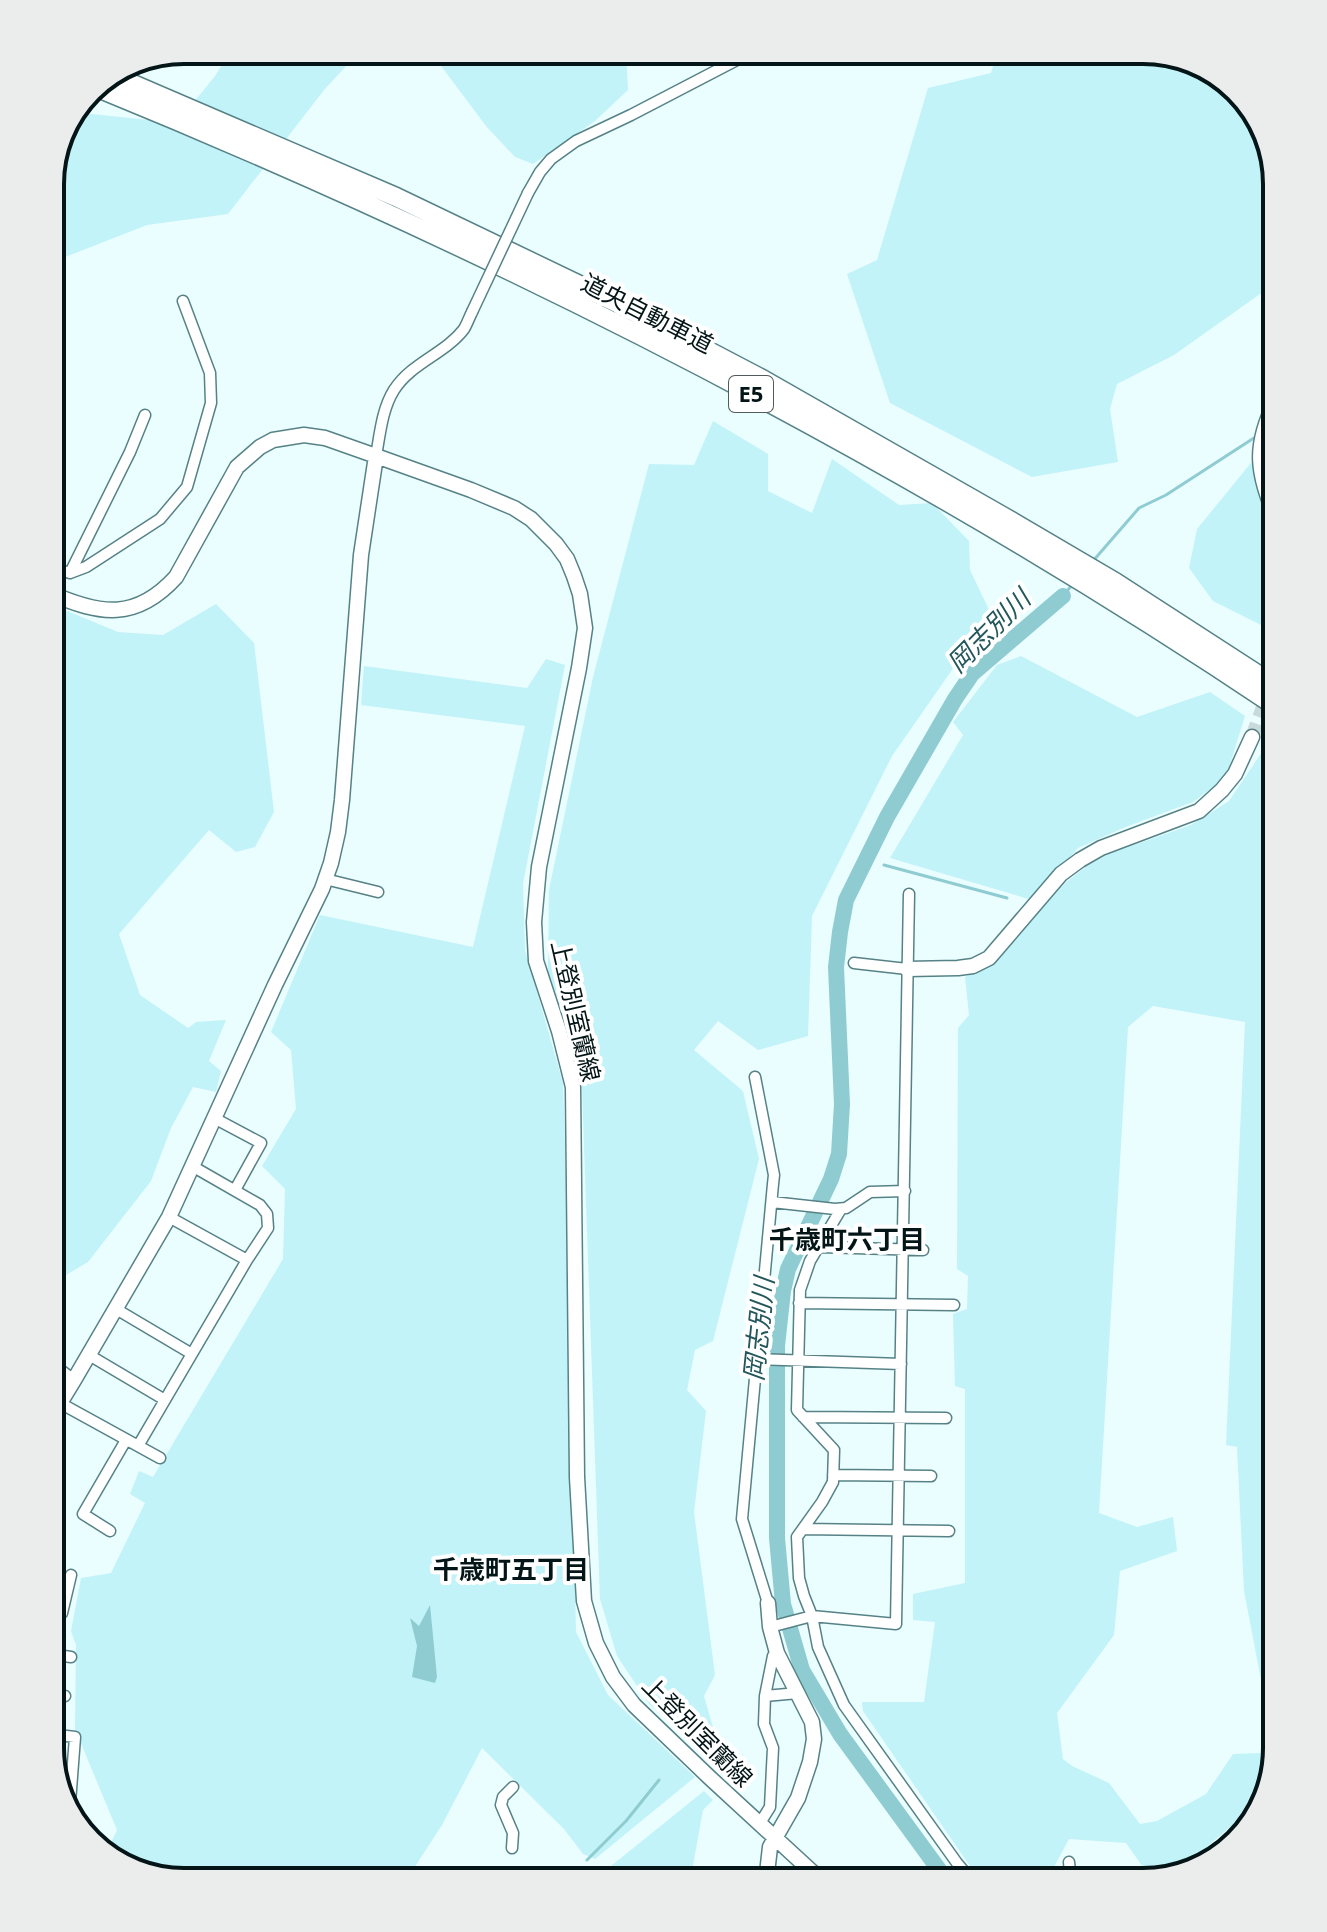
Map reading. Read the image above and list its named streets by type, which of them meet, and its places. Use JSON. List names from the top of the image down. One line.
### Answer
{"streets":{"highway":["道央自動車道","E5"],"main road":["上登別室蘭線"]},"districts":["千歳町六丁目","千歳町五丁目"],"water":["岡志別川"]}
